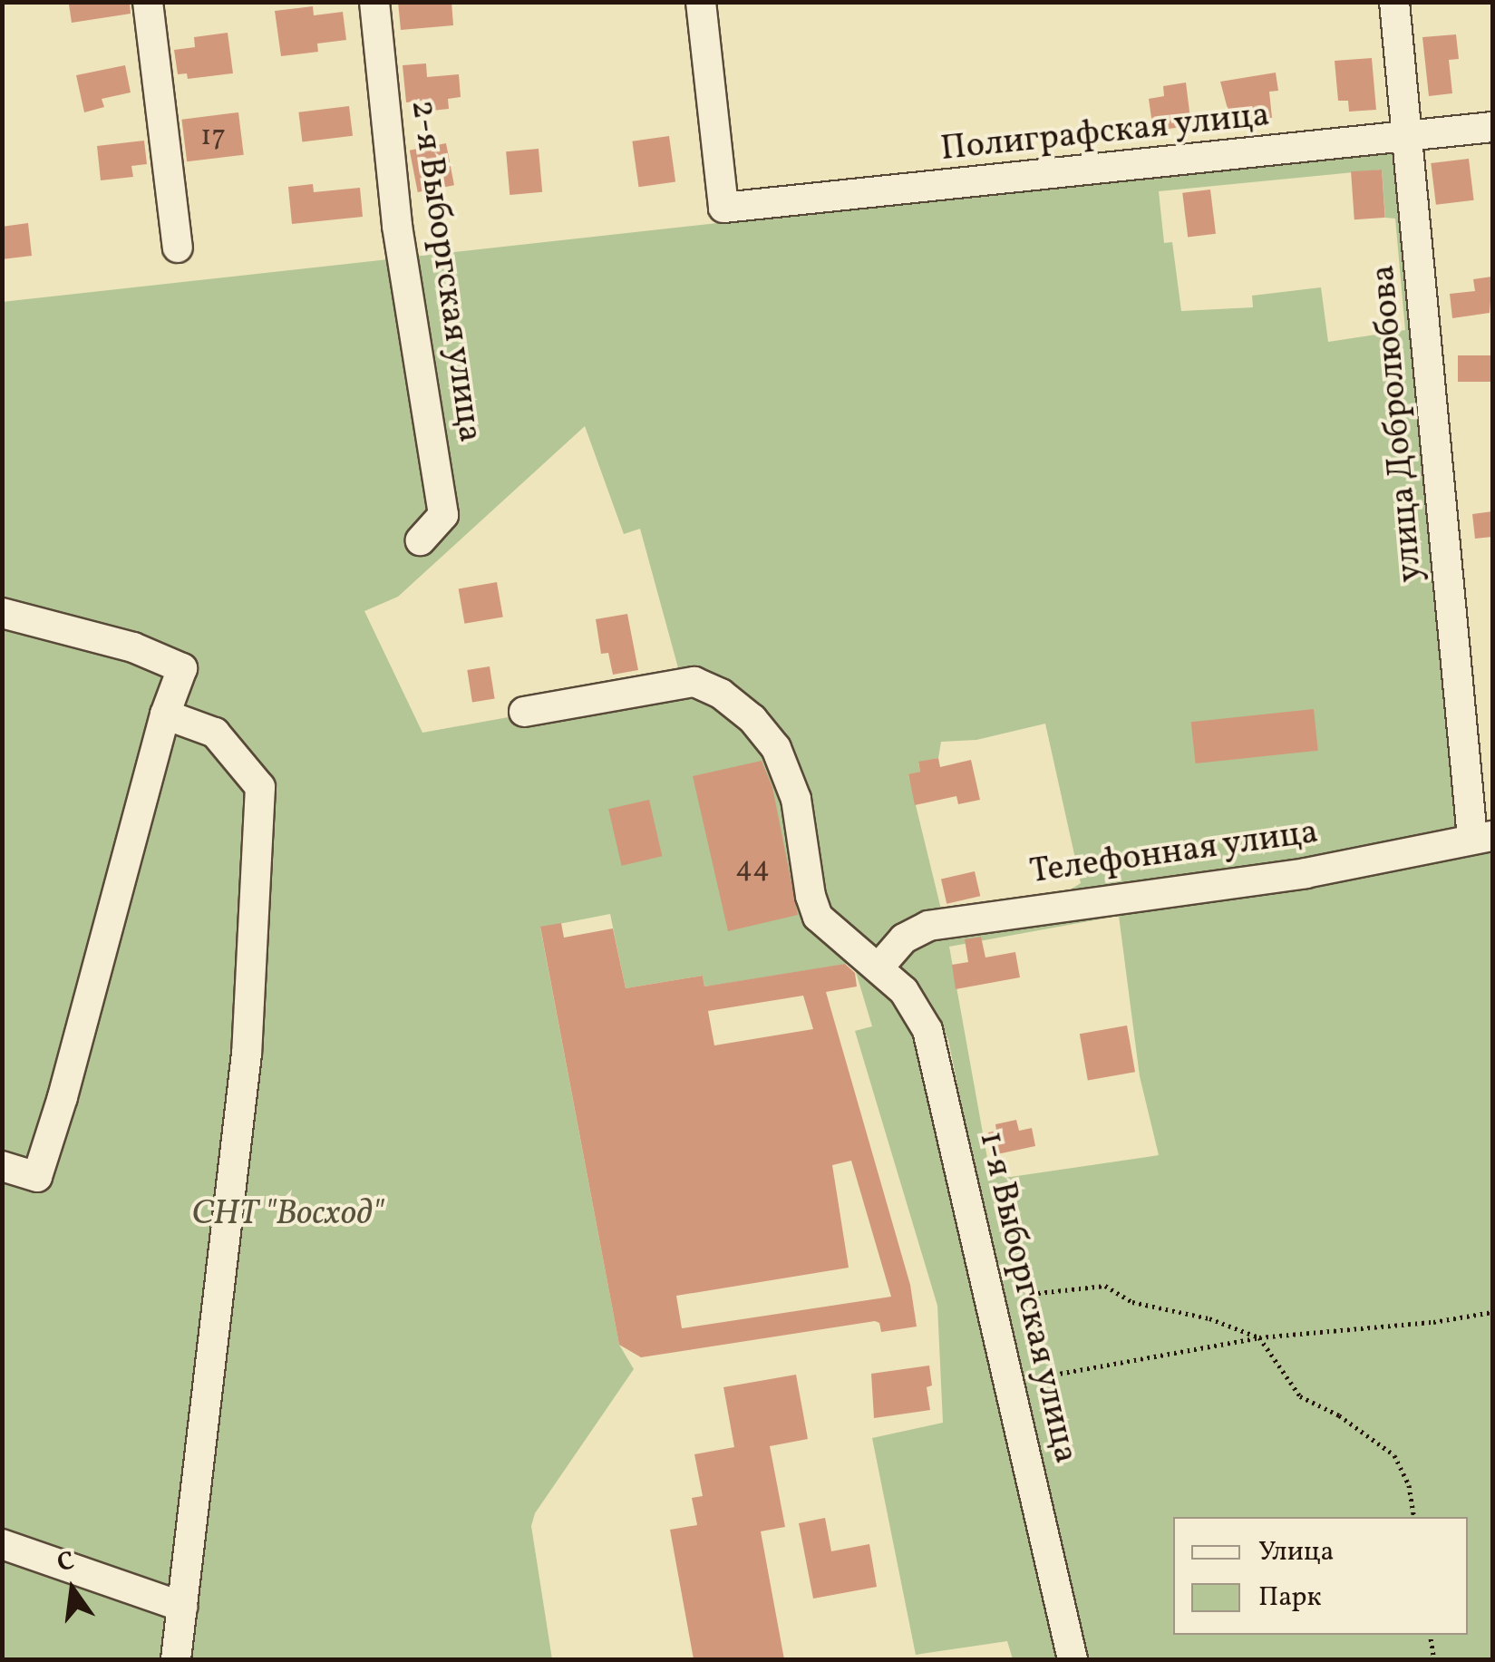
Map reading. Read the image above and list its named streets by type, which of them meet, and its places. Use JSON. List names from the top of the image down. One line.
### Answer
{"streets":{"street":["Полиграфская улица","2-я Выборгская улица","улица Добролюбова","Телефонная улица","1-я Выборгская улица"]},"crossings":[["Полиграфская улица","улица Добролюбова"],["улица Добролюбова","Телефонная улица"],["Телефонная улица","1-я Выборгская улица"]],"parks":["СНТ \"Восход\""],"house_numbers":["17","44"],"legend":["Улица","Парк"],"north":"top"}
